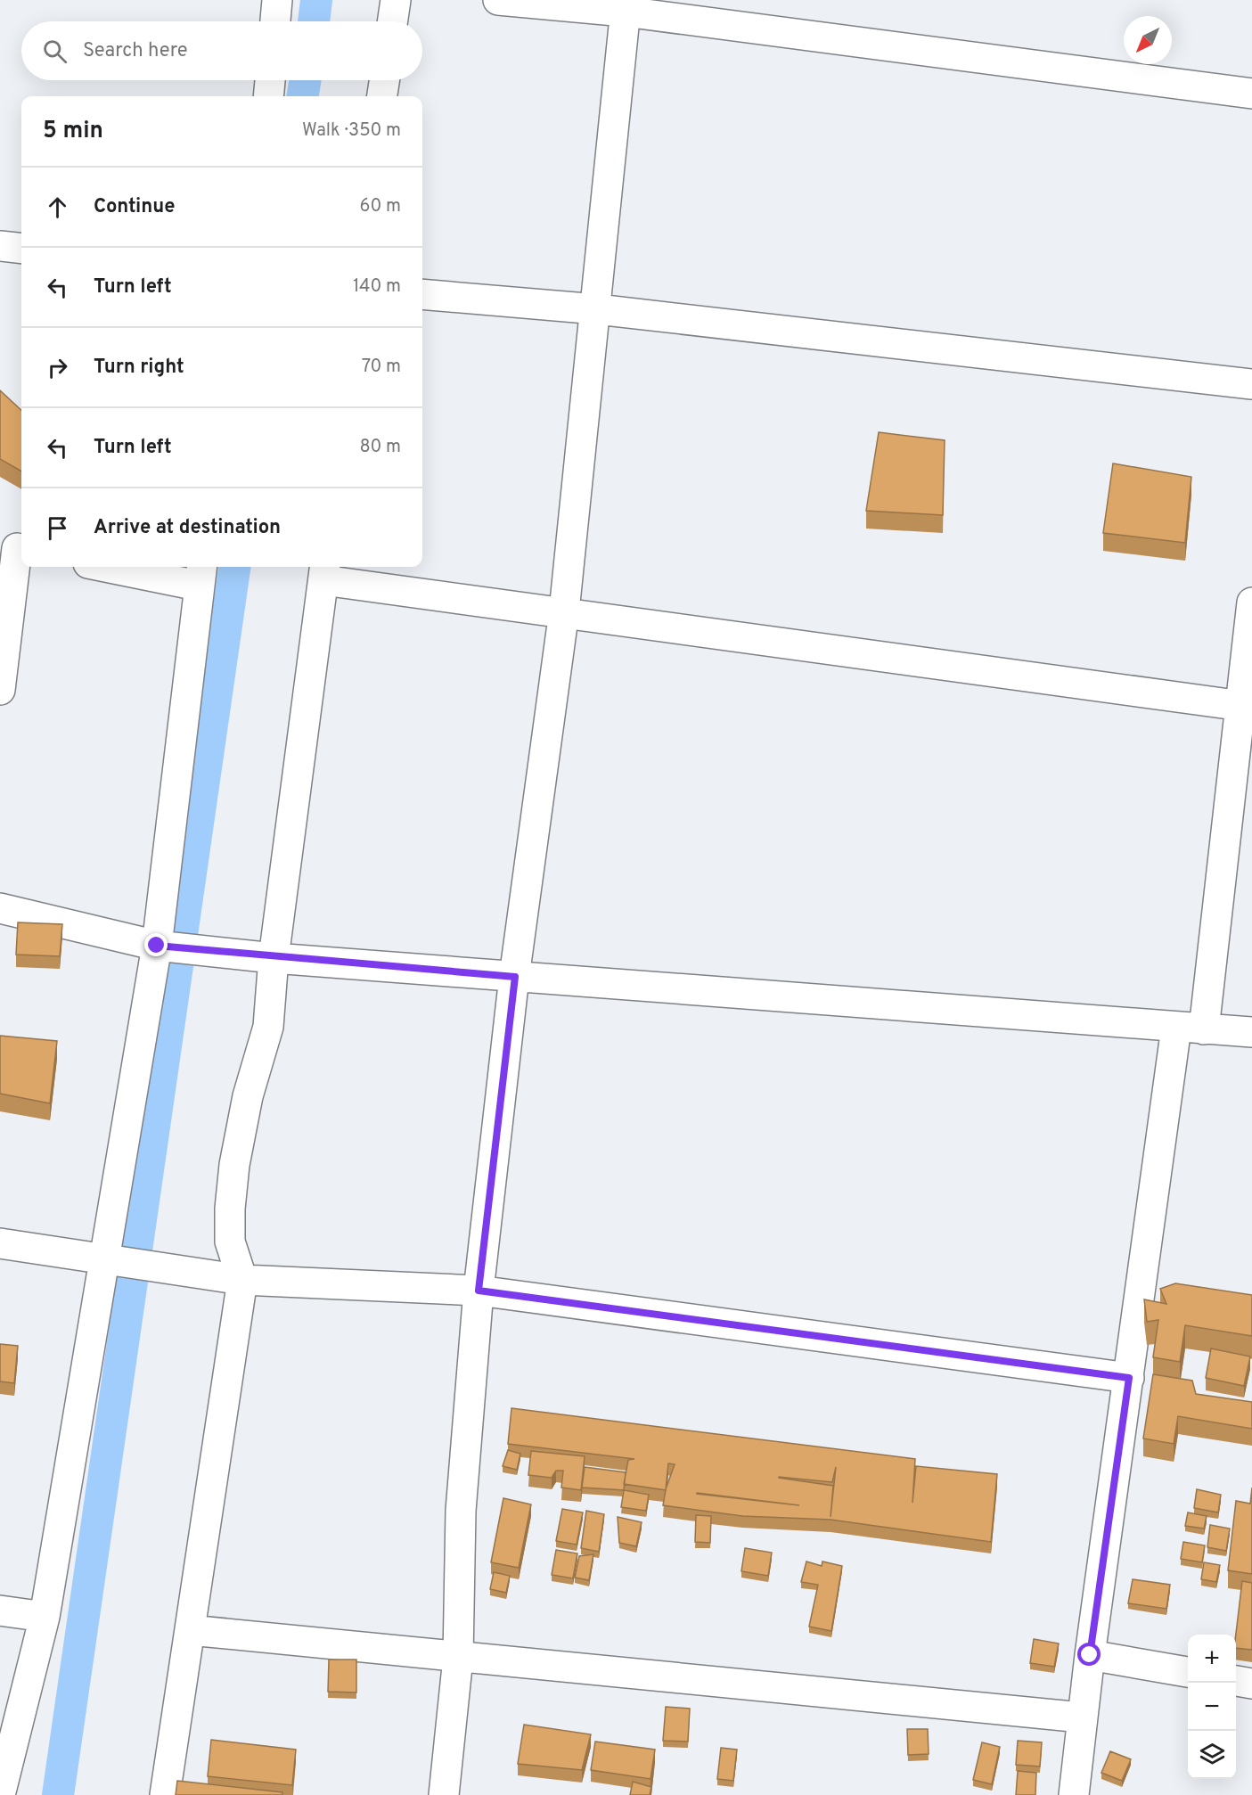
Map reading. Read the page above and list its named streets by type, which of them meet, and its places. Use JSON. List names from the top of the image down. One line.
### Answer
{"north":"bottom left","page":{"search":"Search here","heading":["5 min","Walk · 350 m"],"list":[["Continue","60 m"],["Turn left","140 m"],["Turn right","70 m"],["Turn left","80 m"],"Arrive at destination"],"map_buttons":["+","−"]}}
